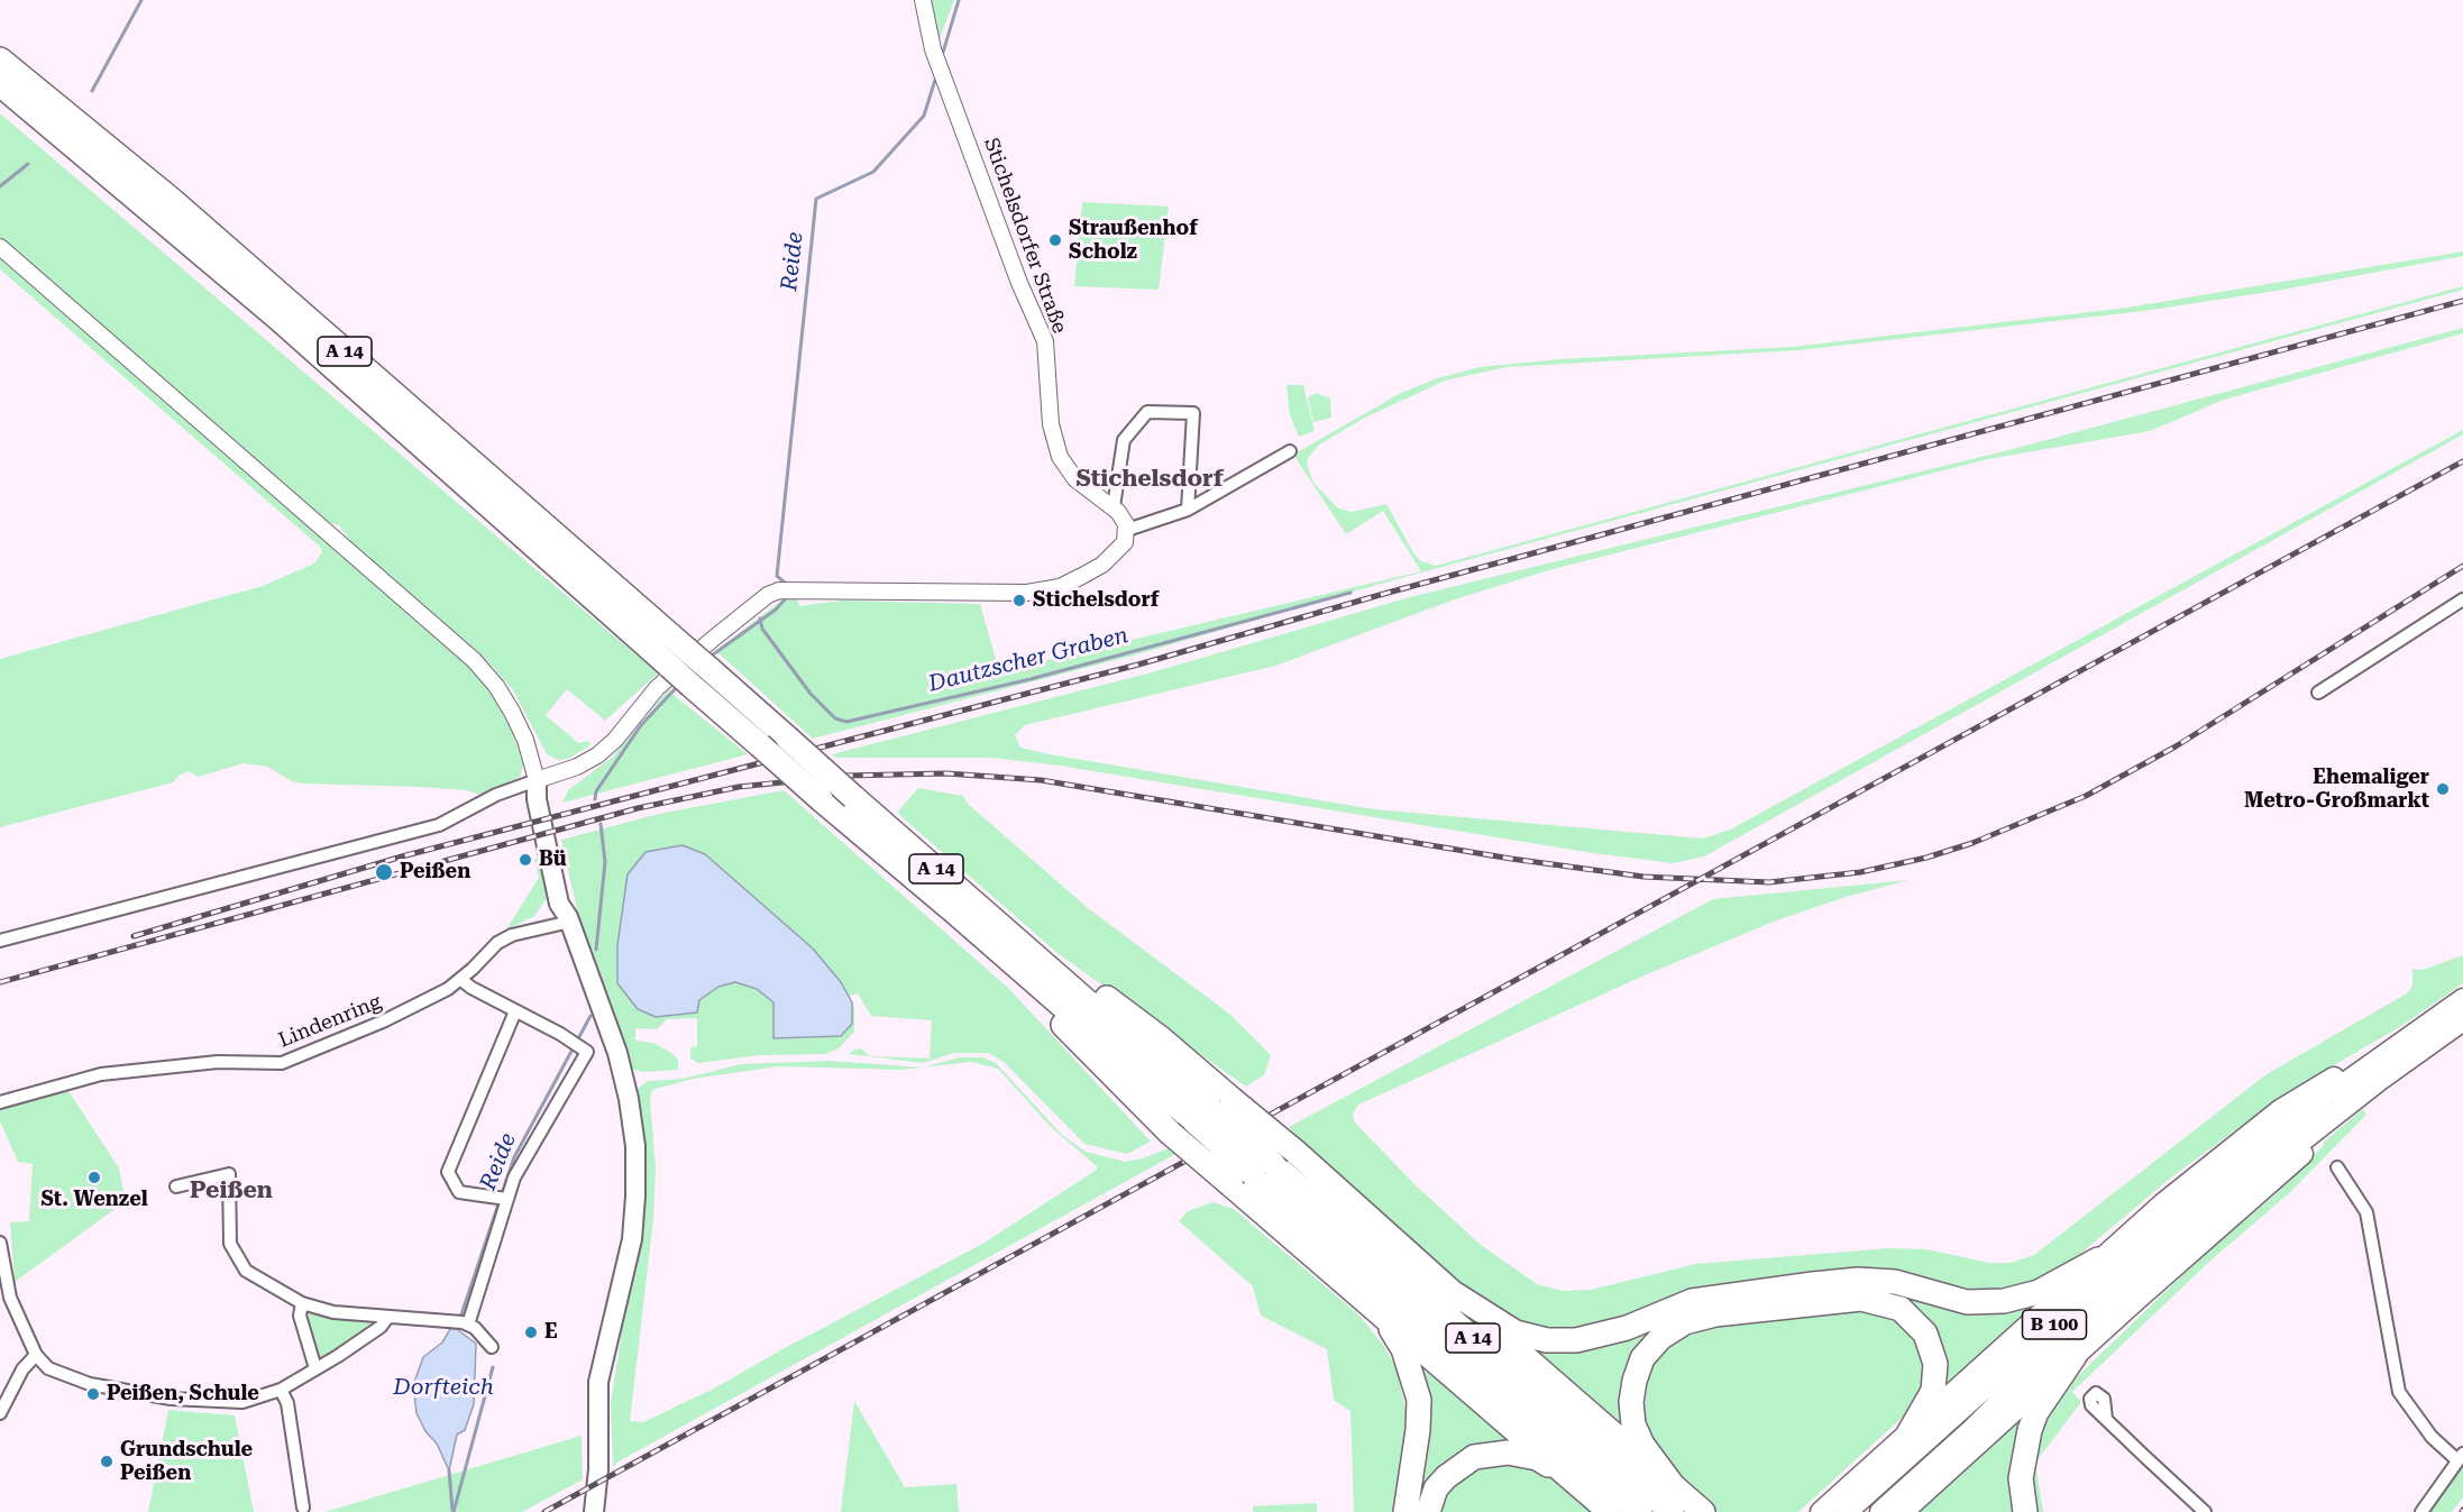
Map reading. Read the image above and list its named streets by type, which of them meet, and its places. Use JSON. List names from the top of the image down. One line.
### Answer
{"streets":{"highway":["A 14","B 100"],"street":["Stichelsdorfer Straße","Lindenring"]},"districts":["Stichelsdorf","Peißen"],"water":["Reide","Dautzscher Graben","Dorfteich"],"places":["Straußenhof Scholz","Stichelsdorf","Ehemaliger Metro-Großmarkt","Bü","Peißen","St. Wenzel","E","Peißen, Schule","Grundschule Peißen"]}
